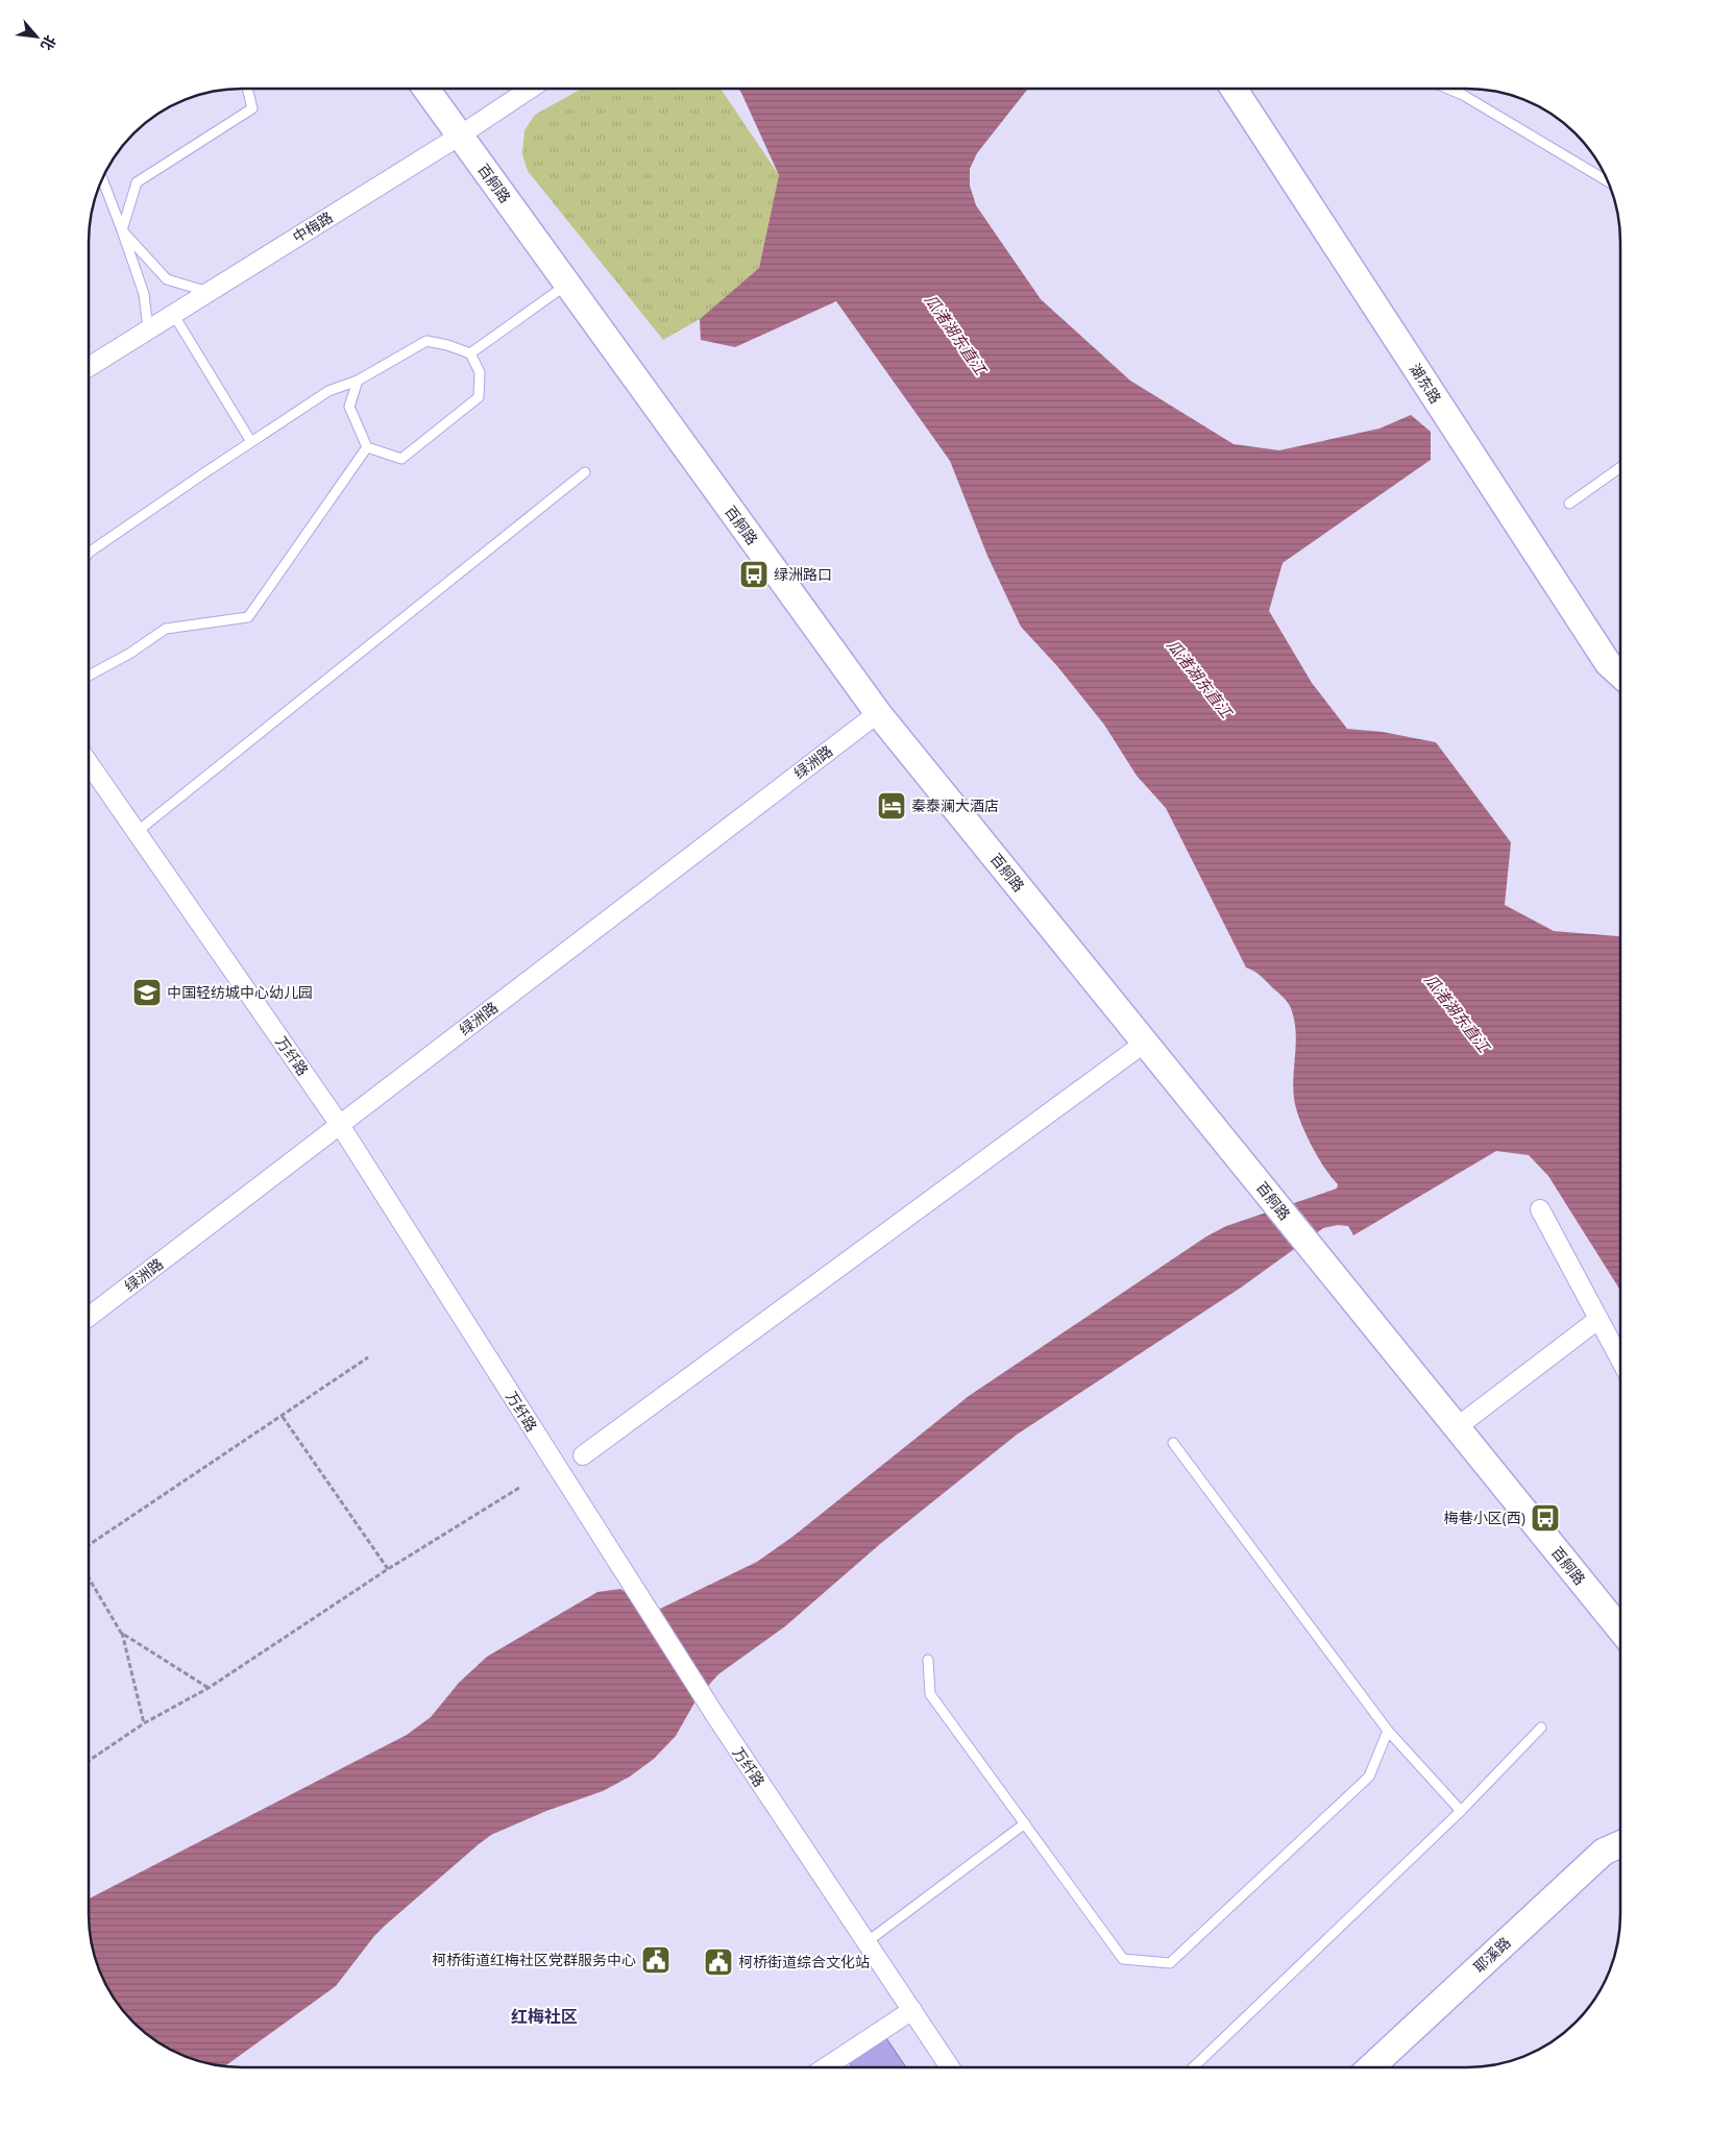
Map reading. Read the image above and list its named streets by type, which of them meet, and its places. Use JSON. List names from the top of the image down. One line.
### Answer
{"streets":{"street":["百舸路","中梅路","湖东路","绿洲路","万纤路","耶溪路"]},"crossings":[["百舸路","中梅路"],["百舸路","绿洲路"],["绿洲路","万纤路"]],"districts":["红梅社区"],"water":["瓜渚湖东直江"],"places":{"bus stop":["绿洲路口","梅巷小区(西)"],"hotel":["秦泰澜大酒店"],"school or university":["中国轻纺城中心幼儿园"],"public building":["柯桥街道红梅社区党群服务中心","柯桥街道综合文化站"]},"north":"bottom right"}
